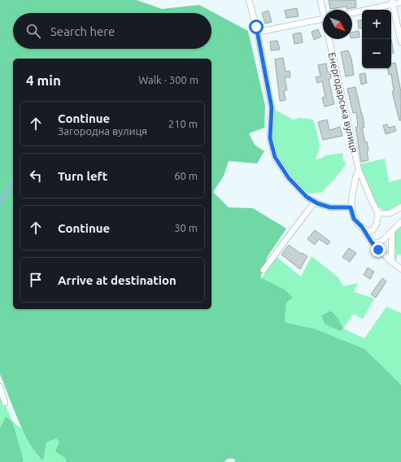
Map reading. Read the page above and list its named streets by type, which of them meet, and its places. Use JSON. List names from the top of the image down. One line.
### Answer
{"streets":{"street":["Енергодарська вулиця"]},"north":"bottom right","page":{"map_buttons":["+","−"],"search":"Search here","heading":["4 min","Walk · 300 m"],"list":[["Continue","Загородна вулиця","210 m"],["Turn left","60 m"],["Continue","30 m"],"Arrive at destination"]}}
